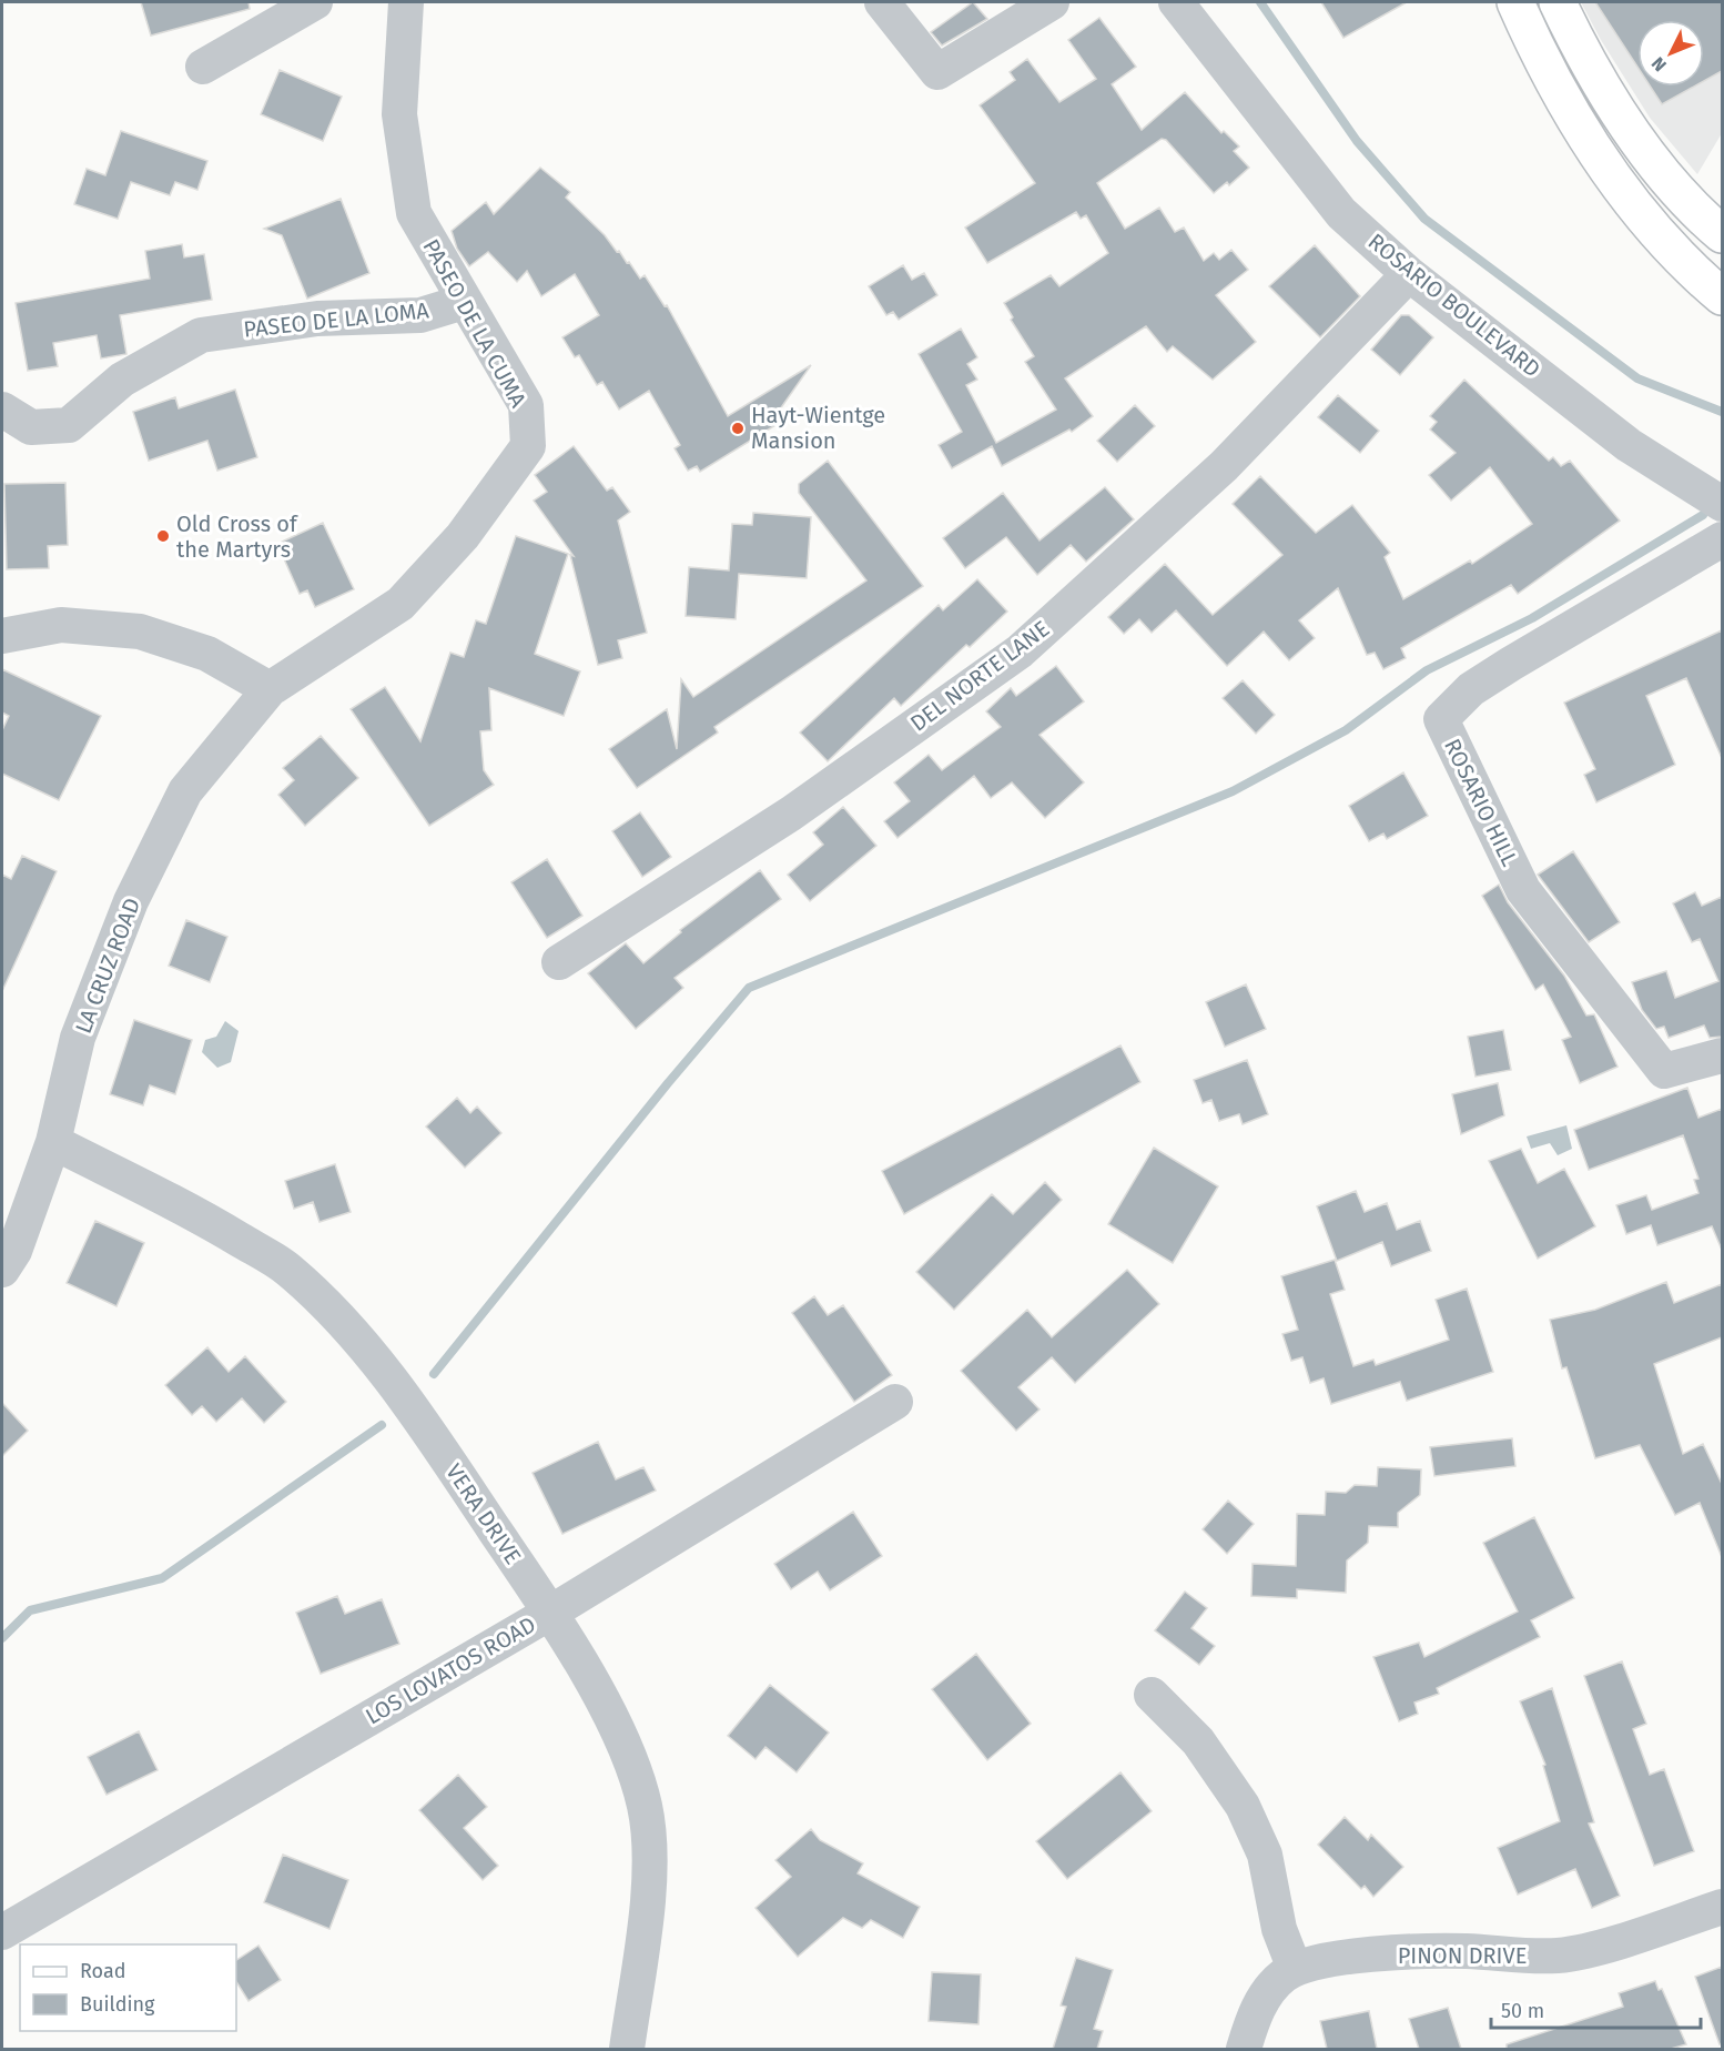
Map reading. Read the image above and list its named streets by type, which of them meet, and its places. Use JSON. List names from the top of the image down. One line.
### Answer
{"streets":{"street":["ROSARIO BOULEVARD","PASEO DE LA LOMA","PASEO DE LA CUMA","DEL NORTE LANE","ROSARIO HILL","LA CRUZ ROAD","VERA DRIVE","LOS LOVATOS ROAD","PINON DRIVE"]},"crossings":[["ROSARIO BOULEVARD","DEL NORTE LANE"],["PASEO DE LA LOMA","PASEO DE LA CUMA"],["PASEO DE LA CUMA","LA CRUZ ROAD"],["LA CRUZ ROAD","VERA DRIVE"],["VERA DRIVE","LOS LOVATOS ROAD"]],"places":["Hayt-Wientge Mansion","Old Cross of the Martyrs"],"legend":["Road","Building"],"scale_bar":"50 m","north":"bottom left"}
